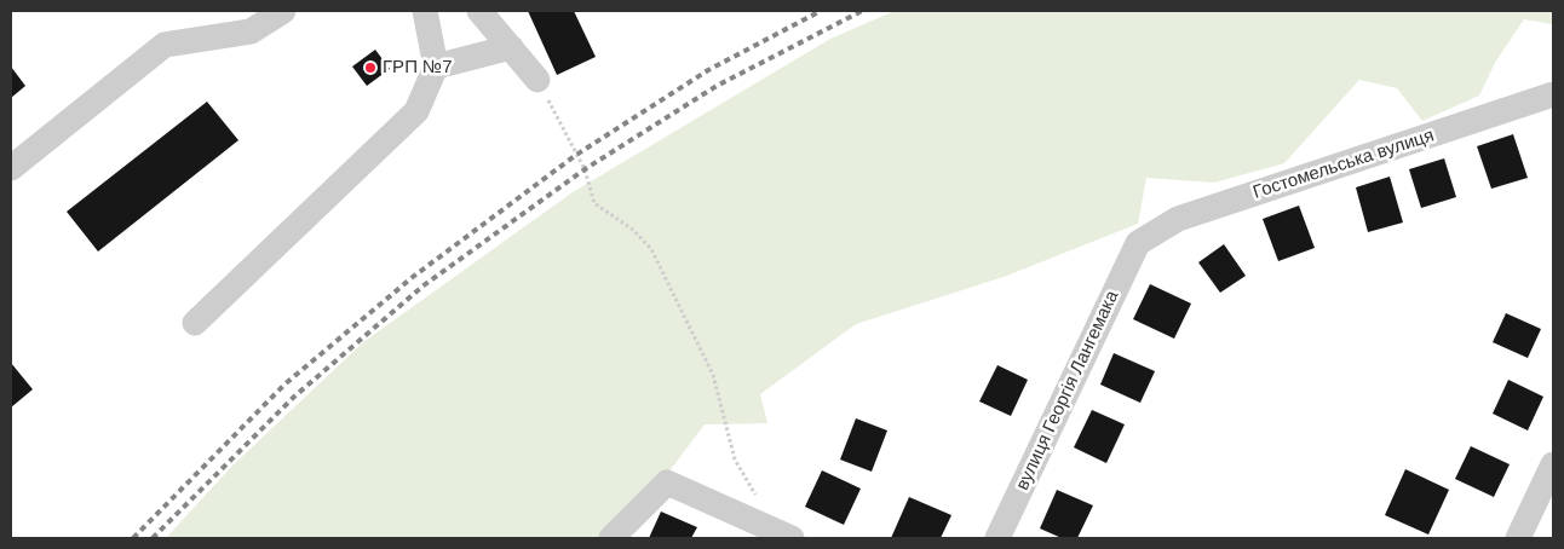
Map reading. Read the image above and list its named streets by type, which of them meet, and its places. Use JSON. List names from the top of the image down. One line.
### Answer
{"streets":{"street":["Гостомельська вулиця","вулиця Георгія Лангемака"]},"crossings":[["Гостомельська вулиця","вулиця Георгія Лангемака"]],"places":["ГРП №7"]}
